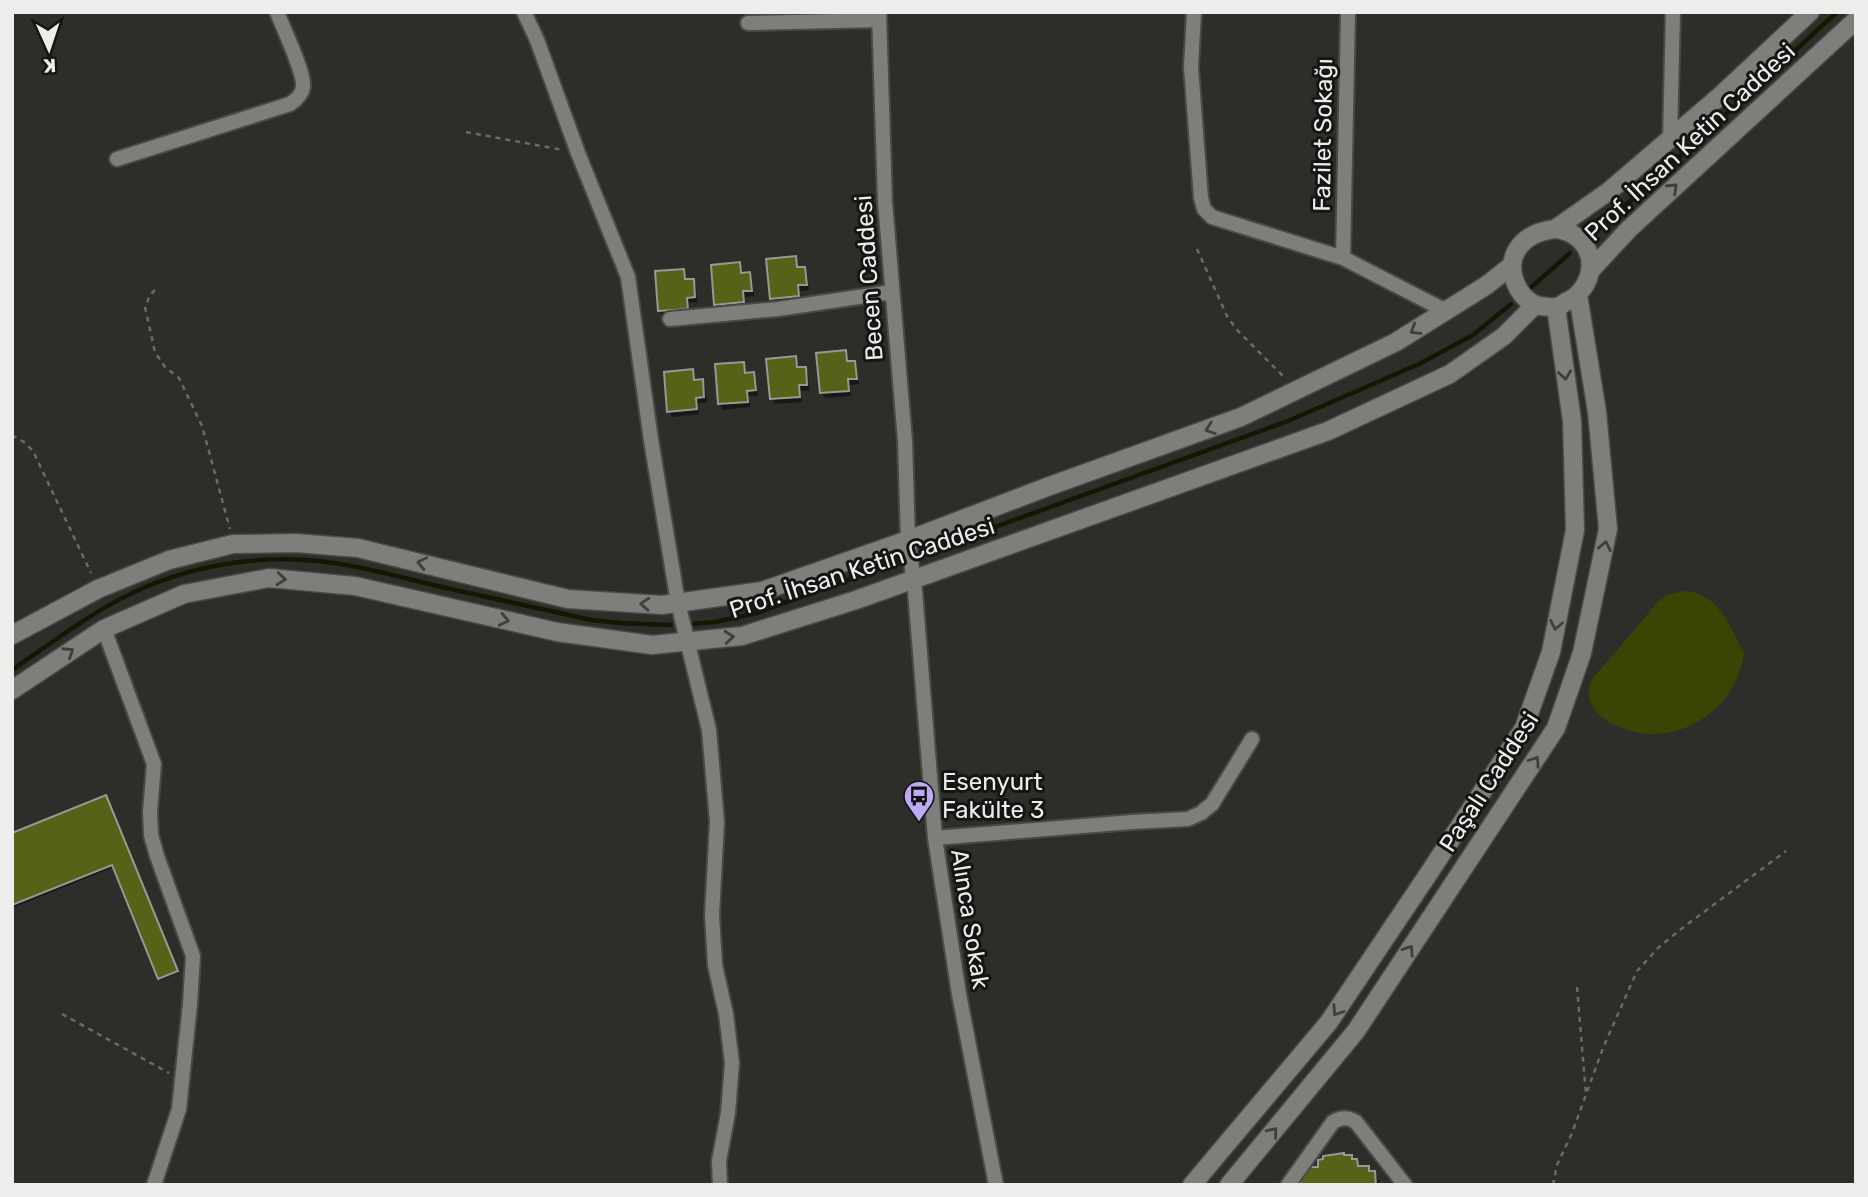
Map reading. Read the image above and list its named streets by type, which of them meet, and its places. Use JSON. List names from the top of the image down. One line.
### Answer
{"streets":{"street":["Fazilet Sokağı","Prof. İhsan Ketin Caddesi","Becen Caddesi","Paşalı Caddesi","Alınca Sokak"]},"crossings":[["Prof. İhsan Ketin Caddesi","Becen Caddesi"],["Prof. İhsan Ketin Caddesi","Paşalı Caddesi"],["Prof. İhsan Ketin Caddesi","Alınca Sokak"],["Becen Caddesi","Alınca Sokak"]],"places":{"bus stop":["Esenyurt Fakülte 3"]},"north":"bottom"}
